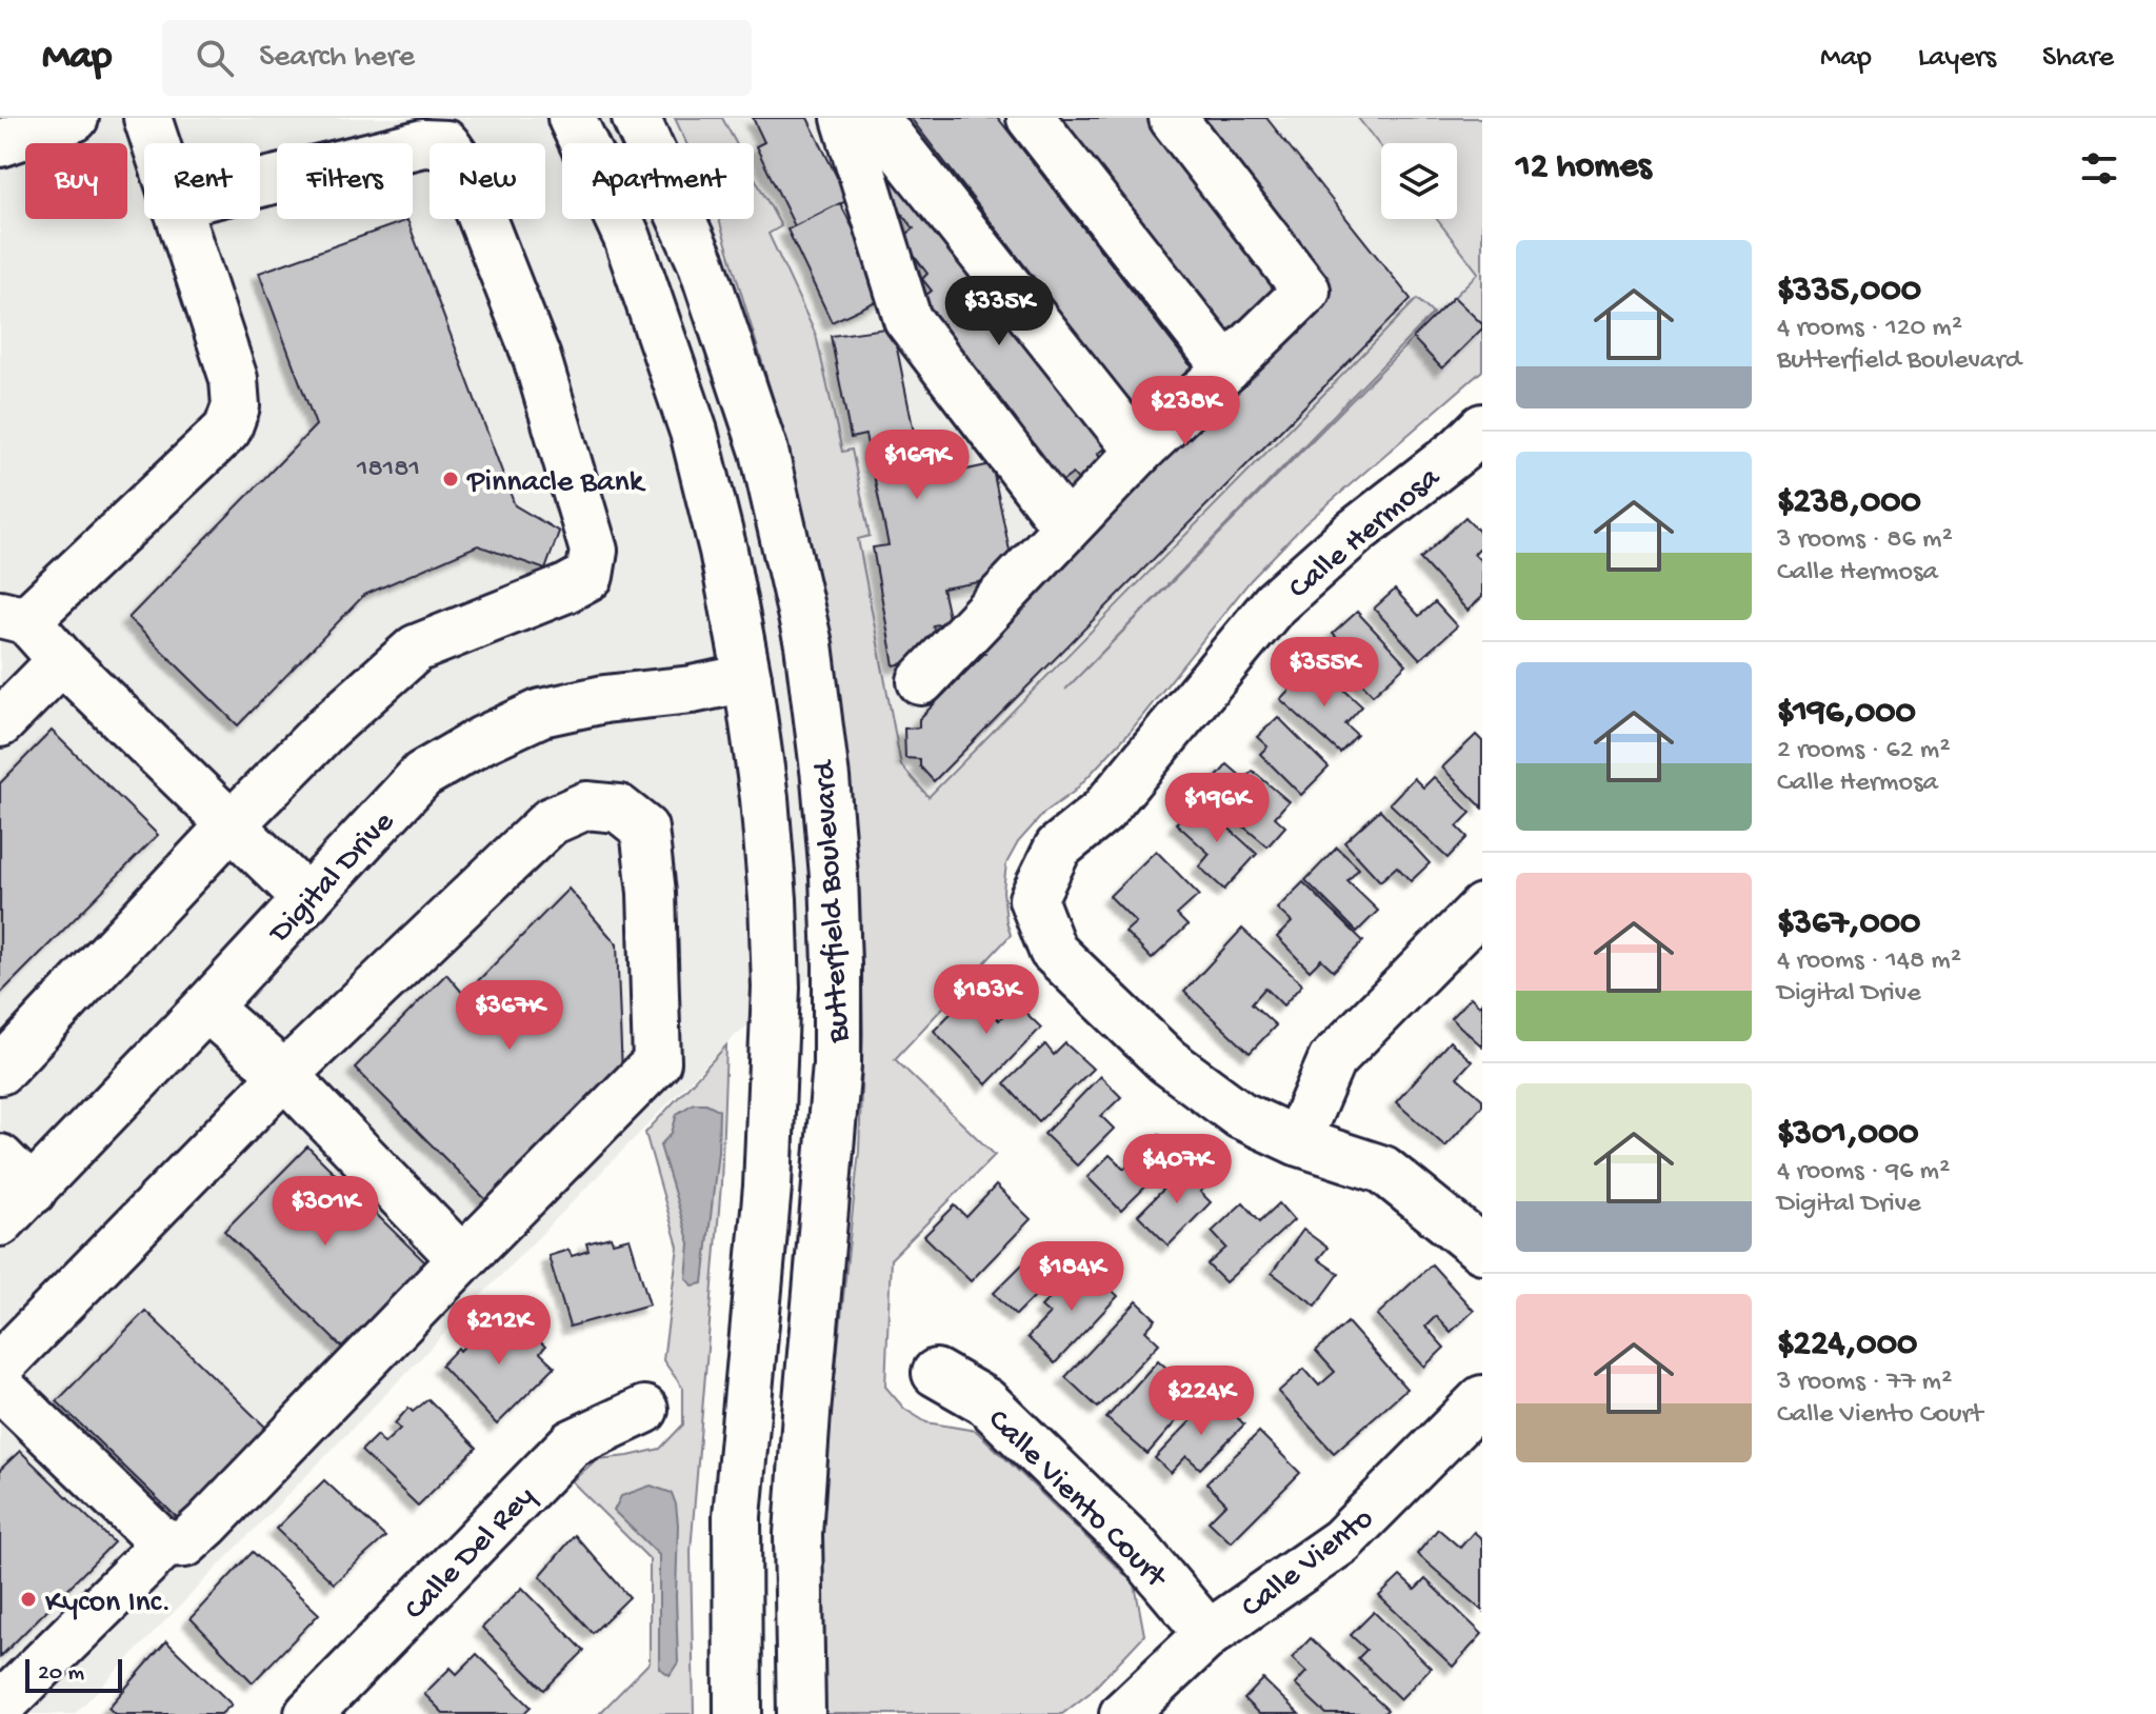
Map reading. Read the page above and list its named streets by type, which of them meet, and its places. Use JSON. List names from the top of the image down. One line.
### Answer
{"streets":{"street":["Calle Hermosa","Digital Drive","Butterfield Boulevard","Calle Viento Court","Calle Del Rey","Calle Viento"]},"crossings":[["Digital Drive","Butterfield Boulevard"],["Calle Viento Court","Calle Viento"]],"places":["Pinnacle Bank","Kycon Inc."],"house_numbers":["18181"],"scale_bar":"20 m","page":{"header":"Map","search":"Search here","nav":["Map","Layers","Share"],"heading":"12 homes","chip":["Buy","Rent","Filters","New","Apartment"],"list":[{"name":"$335,000","note":"4 rooms · 120 m² · Butterfield Boulevard"},{"name":"$238,000","note":"3 rooms · 86 m² · Calle Hermosa"},{"name":"$196,000","note":"2 rooms · 62 m² · Calle Hermosa"},{"name":"$367,000","note":"4 rooms · 148 m² · Digital Drive"},{"name":"$301,000","note":"4 rooms · 96 m² · Digital Drive"},{"name":"$224,000","note":"3 rooms · 77 m² · Calle Viento Court"}],"price":["$335K","$238K","$169K","$355K","$196K","$183K","$367K","$407K","$301K","$184K","$212K","$224K"],"scale":"20 m"}}
